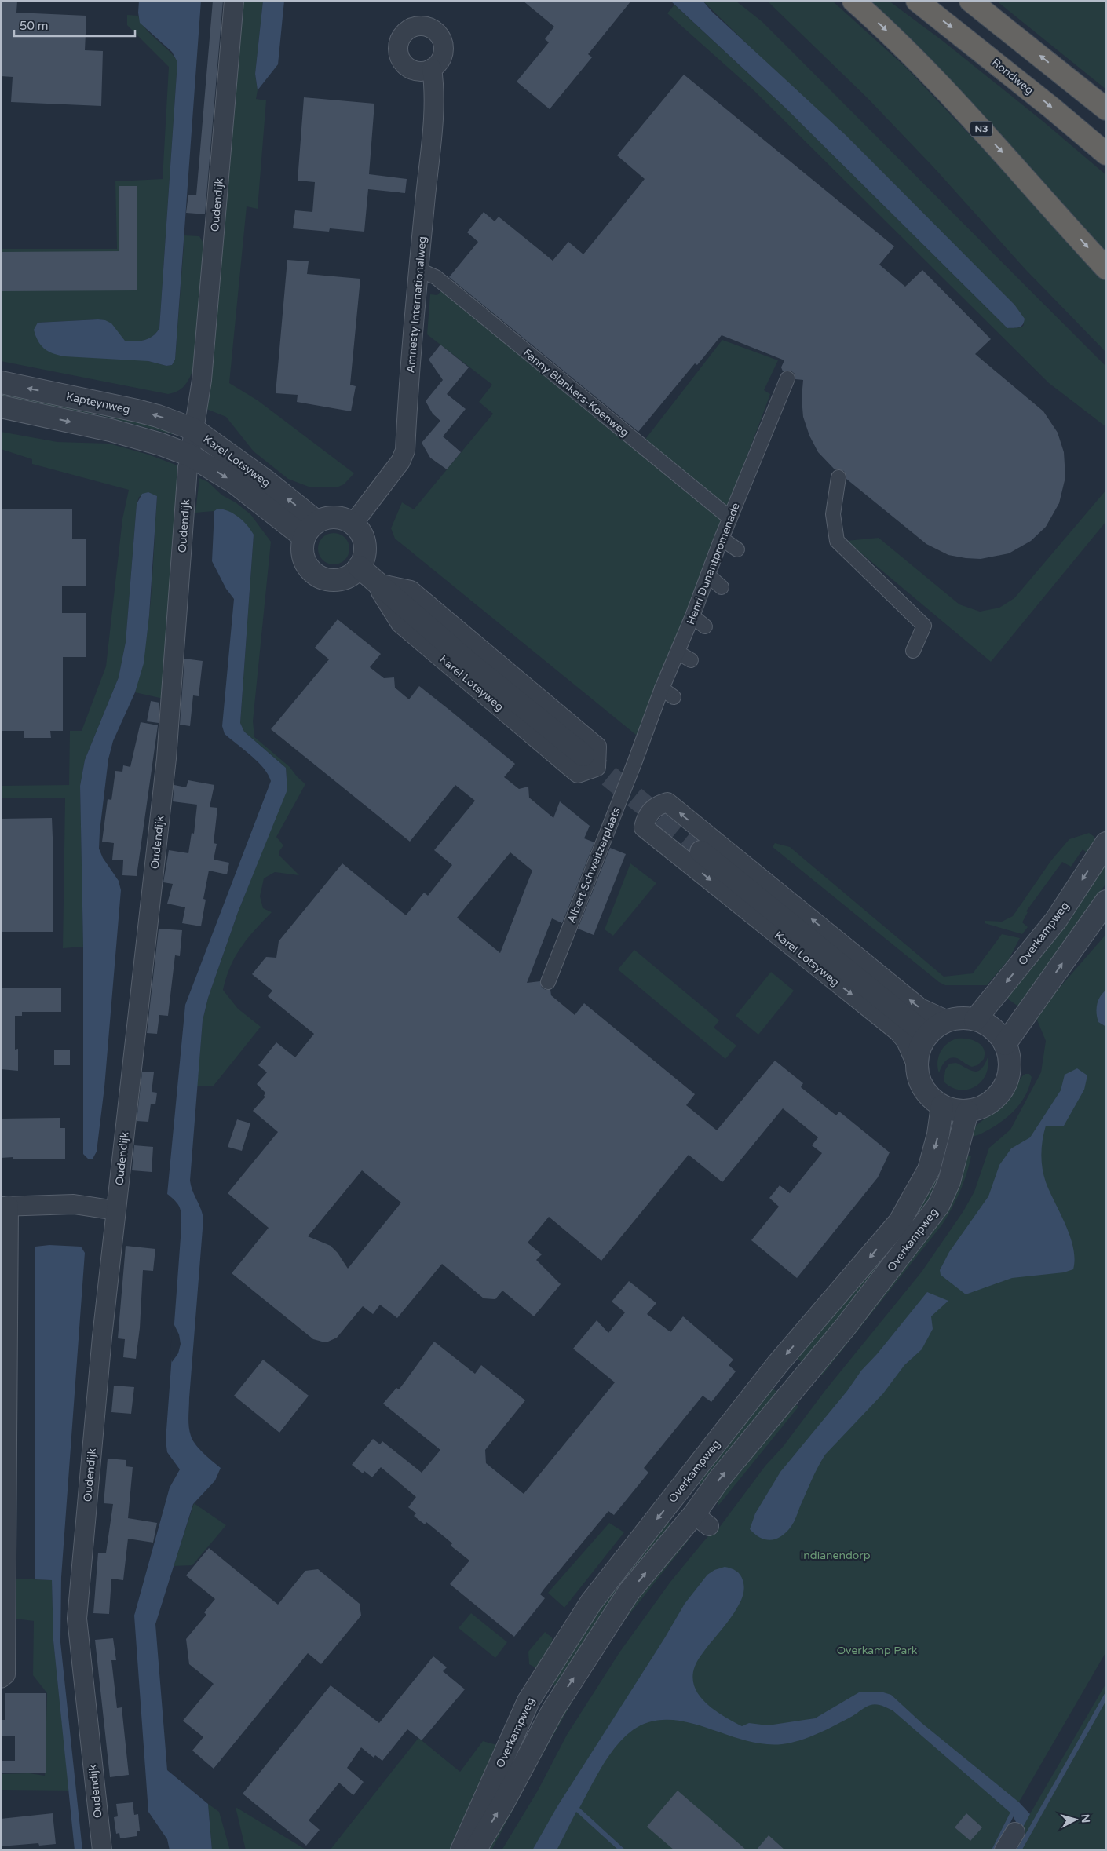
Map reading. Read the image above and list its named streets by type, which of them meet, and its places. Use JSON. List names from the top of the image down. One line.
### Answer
{"streets":{"highway":["Rondweg","N3"],"street":["Oudendijk","Amnesty Internationalweg","Fanny Blankers-Koenweg","Kapteynweg","Karel Lotsyweg","Henri Dunantpromenade","Albert Schweitzerplaats","Overkampweg"]},"crossings":[["Oudendijk","Kapteynweg"],["Oudendijk","Karel Lotsyweg"],["Amnesty Internationalweg","Fanny Blankers-Koenweg"],["Amnesty Internationalweg","Karel Lotsyweg"],["Fanny Blankers-Koenweg","Henri Dunantpromenade"],["Kapteynweg","Karel Lotsyweg"],["Karel Lotsyweg","Overkampweg"],["Henri Dunantpromenade","Albert Schweitzerplaats"]],"parks":["Indianendorp","Overkamp Park"],"scale_bar":"50 m","north":"right"}
